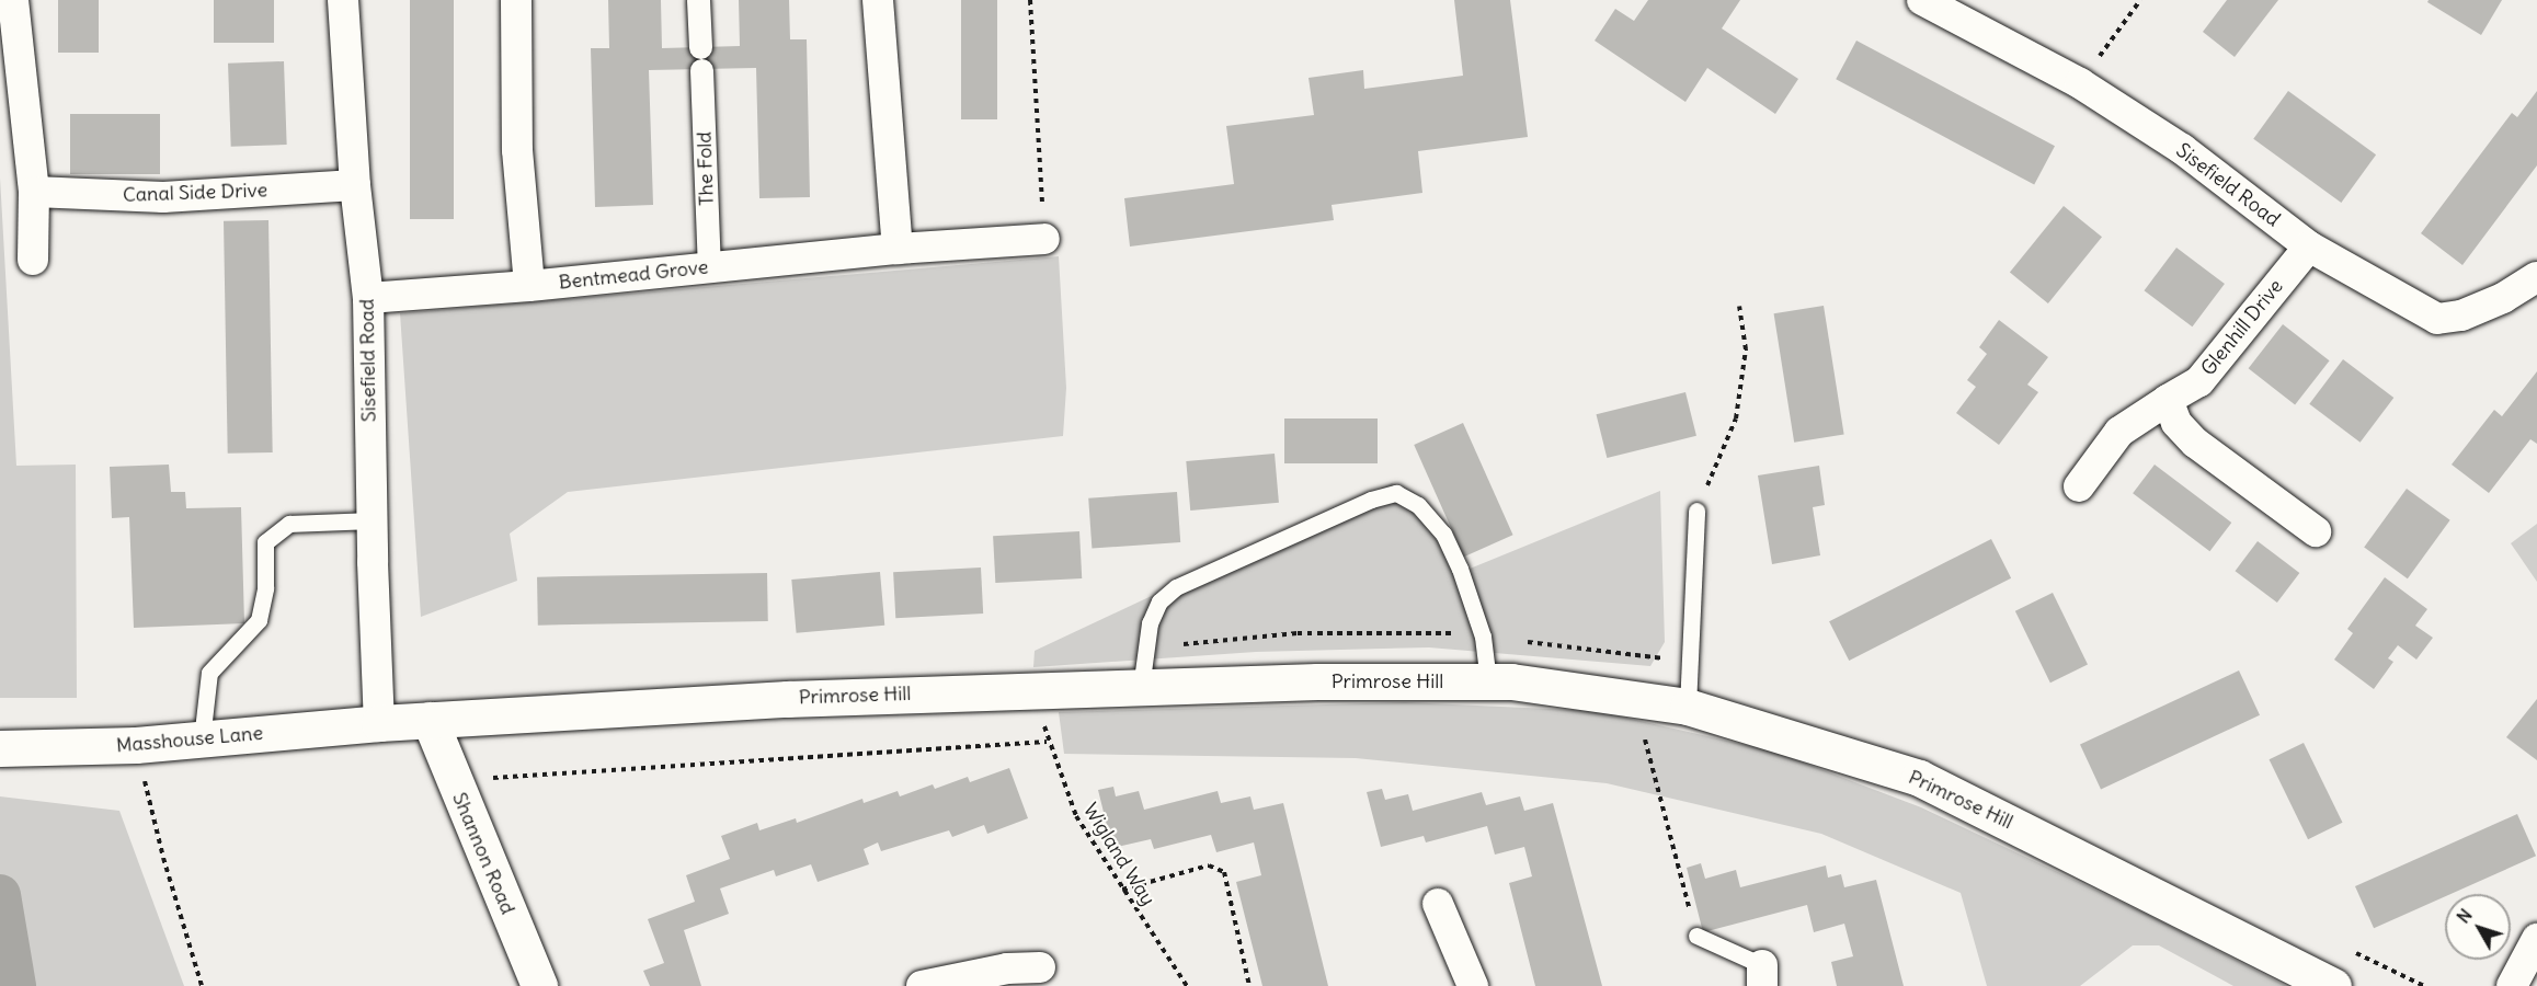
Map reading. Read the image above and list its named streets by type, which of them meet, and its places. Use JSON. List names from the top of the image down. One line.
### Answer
{"streets":{"street":["The Fold","Sisefield Road","Canal Side Drive","Bentmead Grove","Glenhill Drive","Primrose Hill","Masshouse Lane","Shannon Road"],"path":["Wigland Way"]},"crossings":[["The Fold","Bentmead Grove"],["Sisefield Road","Canal Side Drive"],["Sisefield Road","Bentmead Grove"],["Sisefield Road","Glenhill Drive"],["Sisefield Road","Primrose Hill"],["Sisefield Road","Masshouse Lane"],["Primrose Hill","Masshouse Lane"],["Primrose Hill","Shannon Road"],["Primrose Hill","Wigland Way"]],"north":"top left"}
